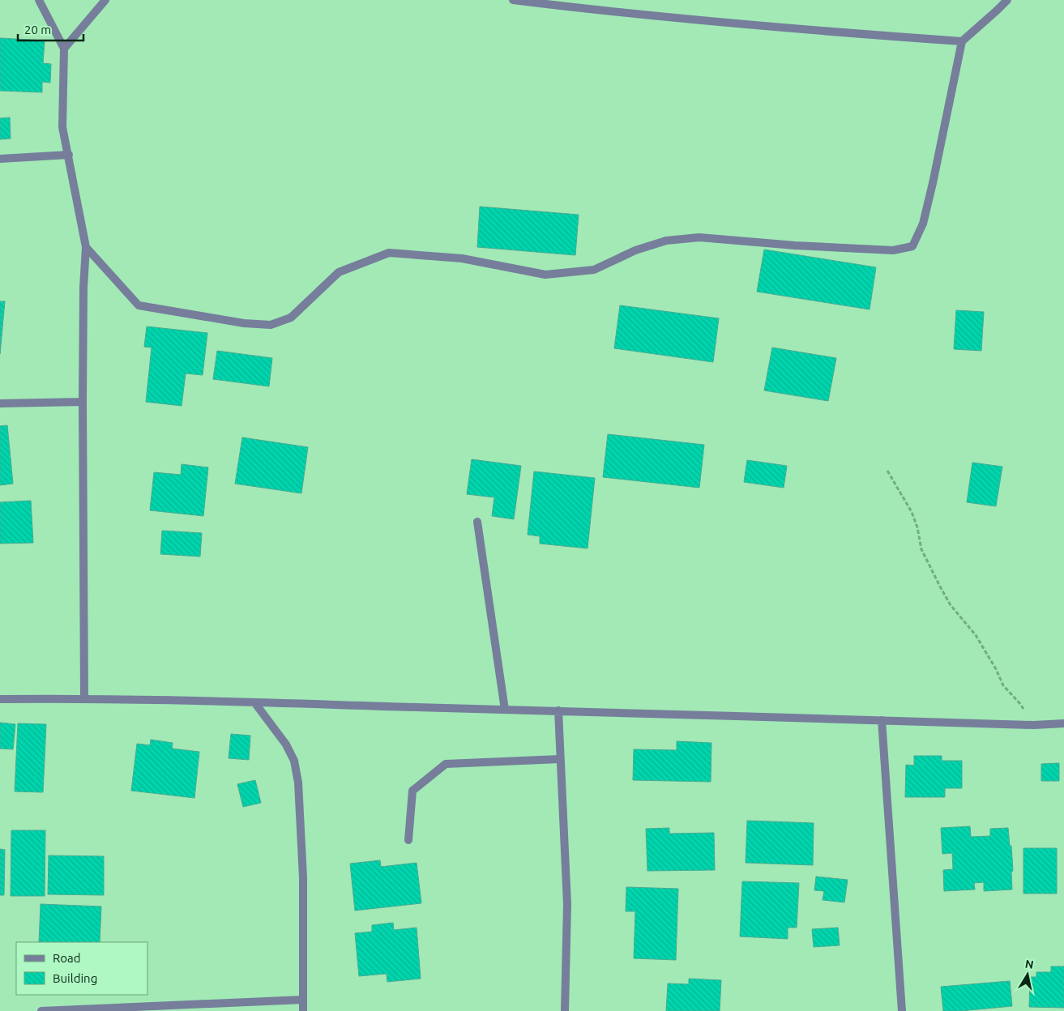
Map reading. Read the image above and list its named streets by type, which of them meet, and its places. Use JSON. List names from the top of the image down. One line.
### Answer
{"legend":["Road","Building"],"scale_bar":"20 m","north":"top"}
